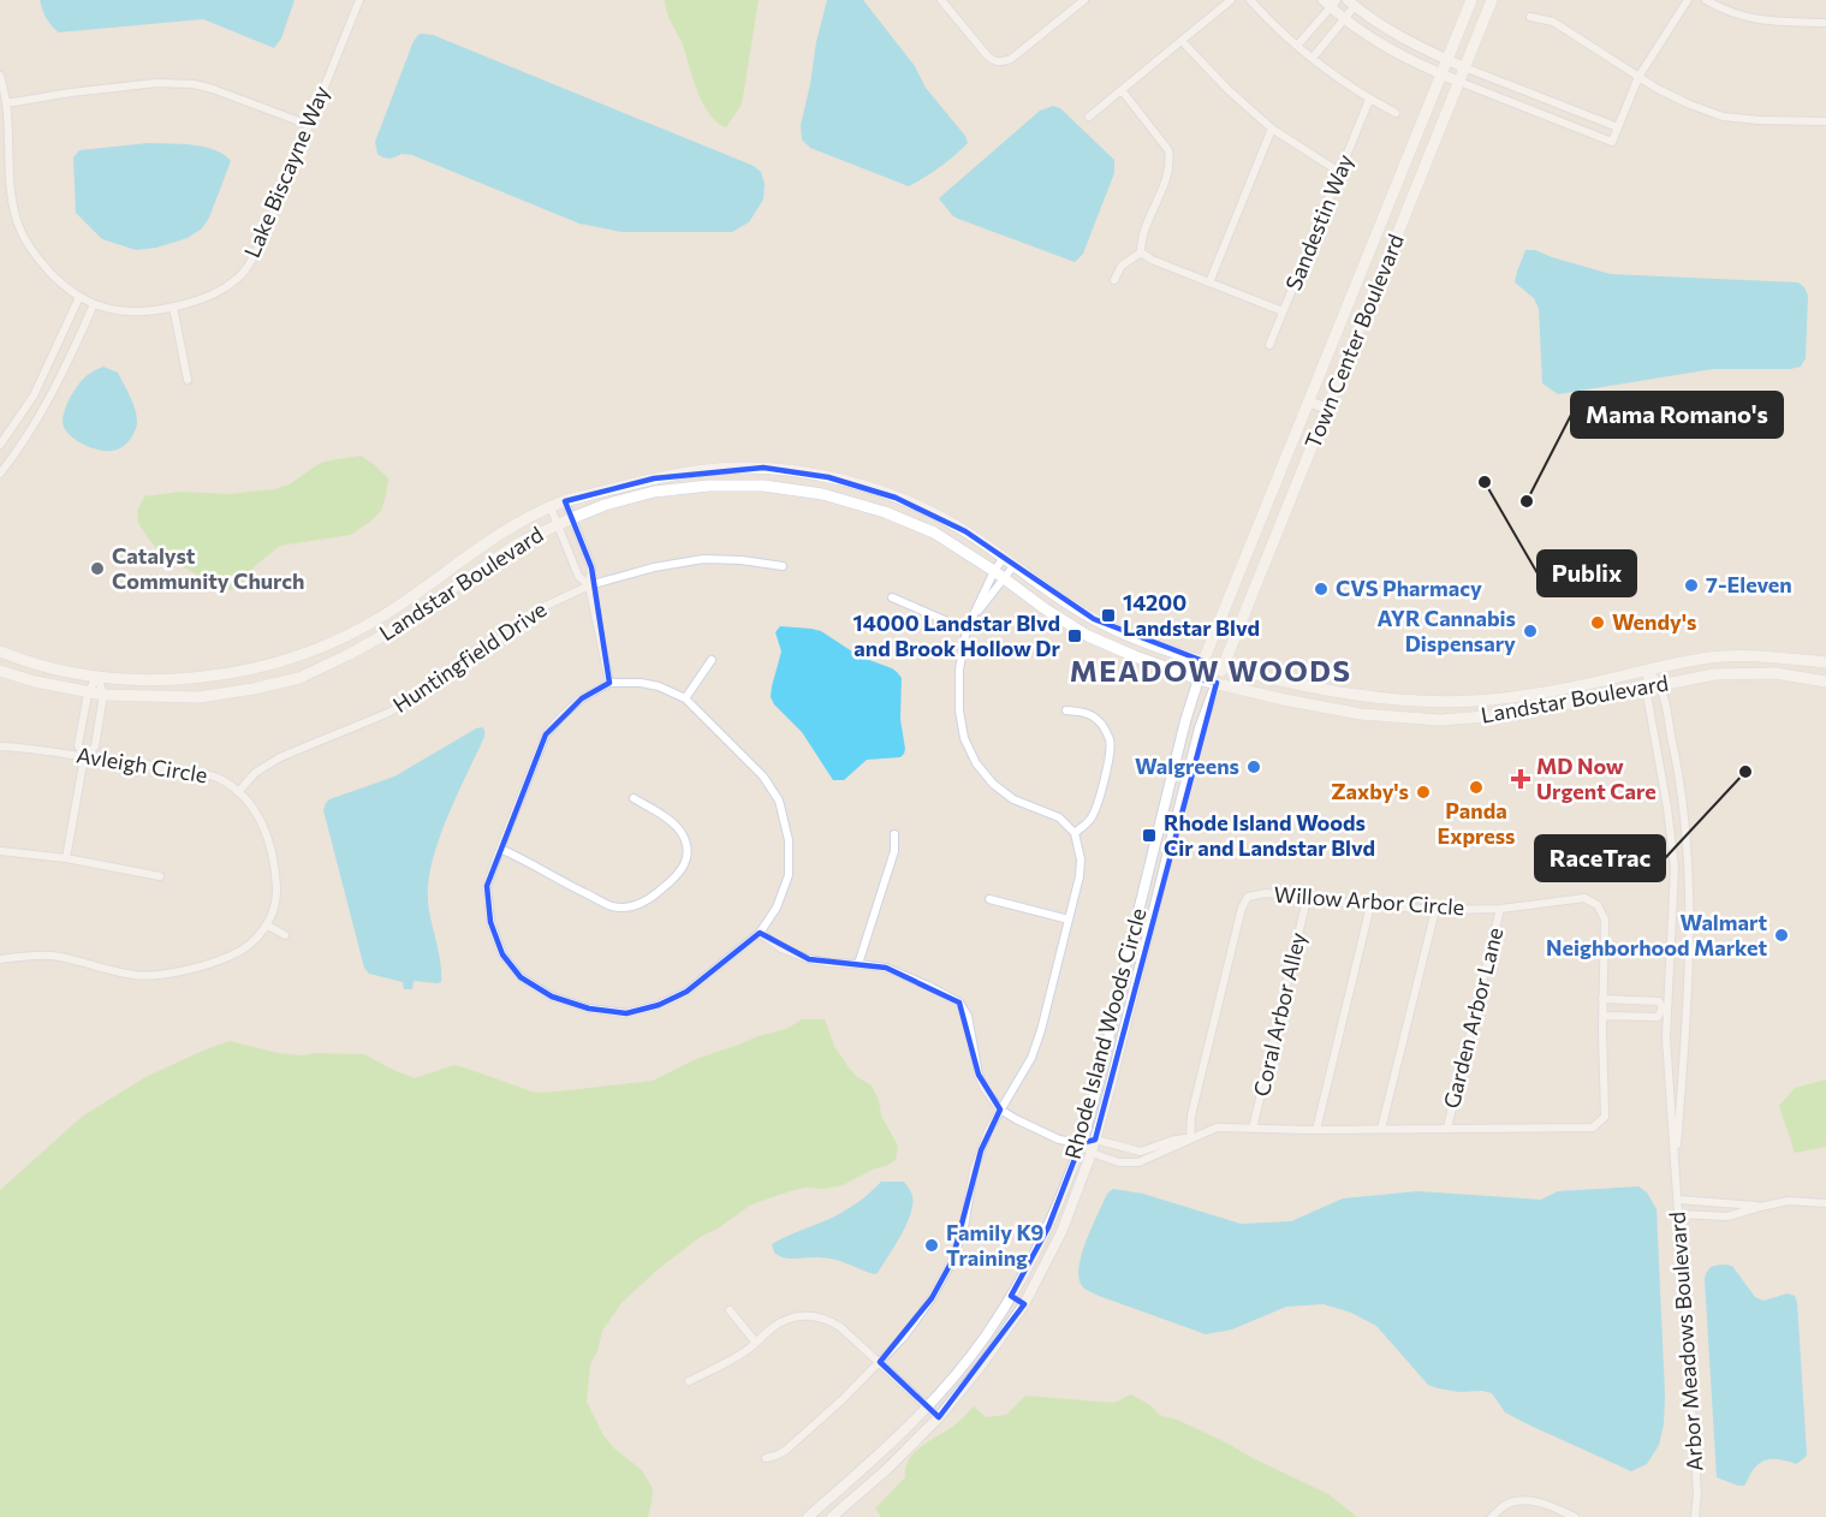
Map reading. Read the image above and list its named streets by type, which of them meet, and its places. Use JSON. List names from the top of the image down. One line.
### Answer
{"streets":{"main road":["Town Center Boulevard","Landstar Boulevard"],"street":["Lake Biscayne Way","Sandestin Way","Huntingfield Drive","Avleigh Circle","Willow Arbor Circle","Coral Arbor Alley","Garden Arbor Lane","Rhode Island Woods Circle","Arbor Meadows Boulevard"]},"crossings":[["Town Center Boulevard","Landstar Boulevard"],["Town Center Boulevard","Rhode Island Woods Circle"],["Landstar Boulevard","Rhode Island Woods Circle"],["Landstar Boulevard","Arbor Meadows Boulevard"],["Huntingfield Drive","Avleigh Circle"],["Willow Arbor Circle","Coral Arbor Alley"],["Willow Arbor Circle","Garden Arbor Lane"]],"districts":["MEADOW WOODS"],"places":{"other":["Publix","Mama Romano's","Catalyst Community Church","7-Eleven","CVS Pharmacy","Wendy's","AYR Cannabis Dispensary","Walgreens","RaceTrac","Panda Express","Zaxby's","Walmart Neighborhood Market","Family K9 Training"],"transit":["14200 Landstar Blvd","14000 Landstar Blvd and Brook Hollow Dr","Rhode Island Woods Cir and Landstar Blvd"],"health":["MD Now Urgent Care"]}}
